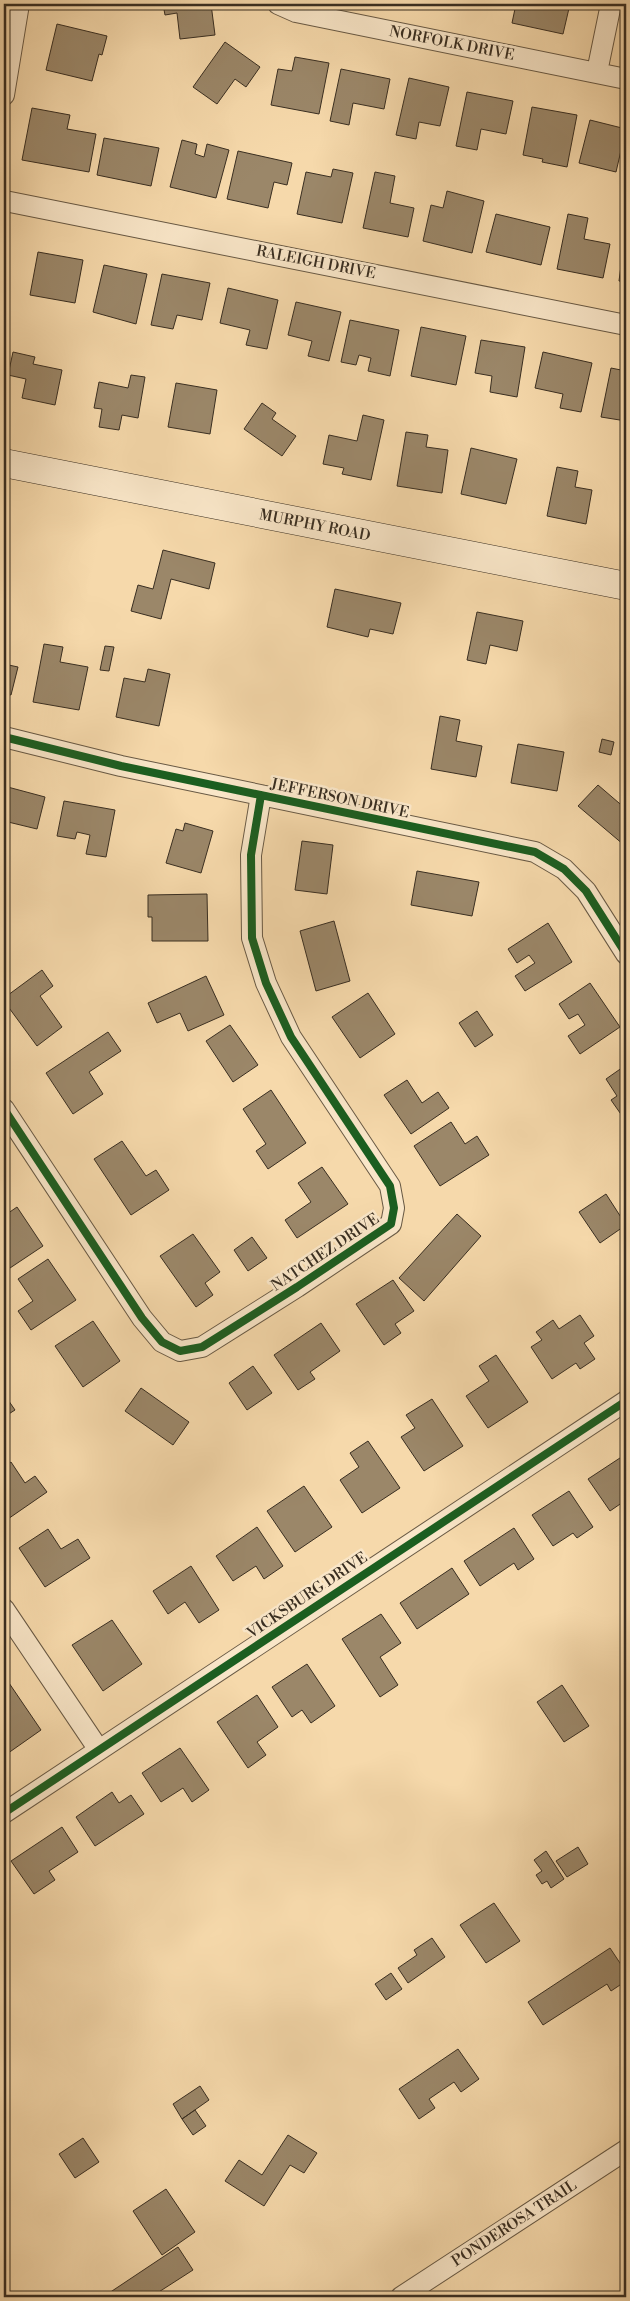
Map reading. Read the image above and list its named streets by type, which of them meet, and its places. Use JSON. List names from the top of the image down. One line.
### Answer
{"streets":{"main road":["MURPHY ROAD"],"street":["NORFOLK DRIVE","RALEIGH DRIVE","JEFFERSON DRIVE","NATCHEZ DRIVE","VICKSBURG DRIVE","PONDEROSA TRAIL"]},"crossings":[["JEFFERSON DRIVE","NATCHEZ DRIVE"]]}
